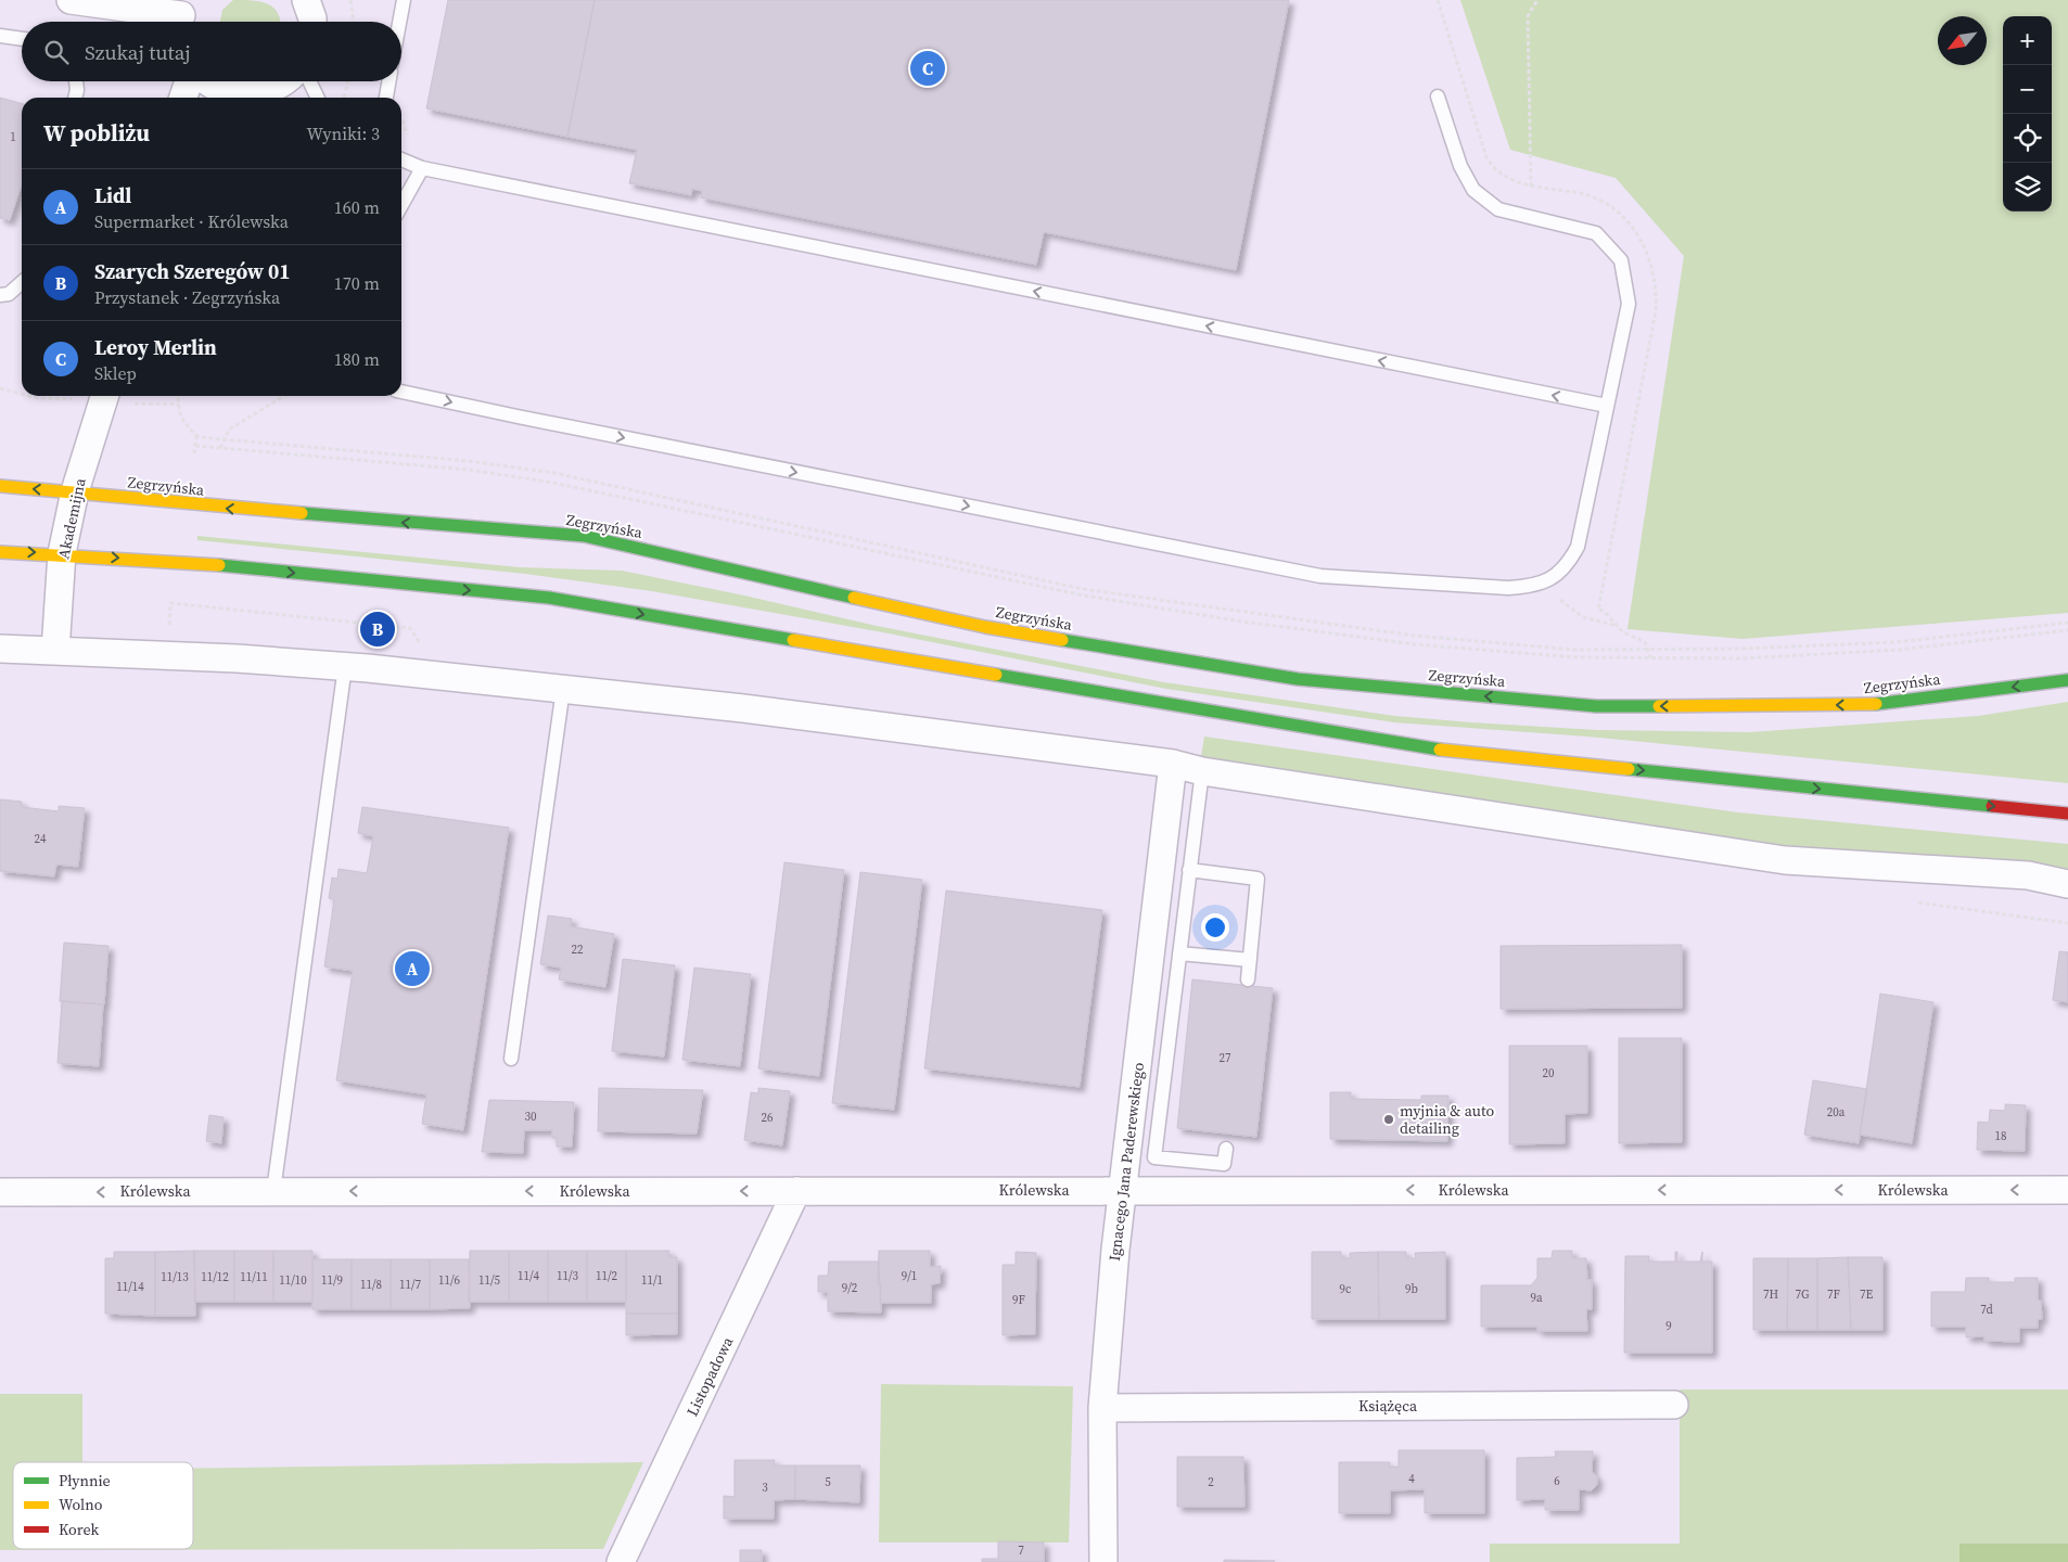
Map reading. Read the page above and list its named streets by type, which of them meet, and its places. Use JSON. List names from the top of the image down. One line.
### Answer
{"streets":{"main road":["Zegrzyńska"],"street":["Akademijna","Ignacego Jana Paderewskiego","Królewska","Listopadowa","Książęca"]},"crossings":[["Zegrzyńska","Akademijna"],["Ignacego Jana Paderewskiego","Królewska"],["Ignacego Jana Paderewskiego","Książęca"],["Królewska","Listopadowa"]],"one_way":["Królewska"],"places":["myjnia & auto detailing"],"house_numbers":["1","24","22","27","20","20a","30","26","18","11/4","11/3","11/2","9/1","11/13","11/12","11/11","11/10","11/9","11/6","11/5","11/1","11/8","11/7","11/14","9/2","9c","9b","7H","7G","7F","7E","9a","9F","7d","9","4","6","5","2","3","7"],"legend":["Płynnie","Wolno","Korek"],"north":"bottom left","page":{"map_buttons":["+","−"],"search":"Szukaj tutaj","pins":["C","B","A"],"heading":["W pobliżu","Wyniki: 3"],"list":[{"mark":"A","name":"Lidl","note":"Supermarket · Królewska","value":"160 m"},{"mark":"B","name":"Szarych Szeregów 01","note":"Przystanek · Zegrzyńska","value":"170 m"},{"mark":"C","name":"Leroy Merlin","note":"Sklep","value":"180 m"}]}}
